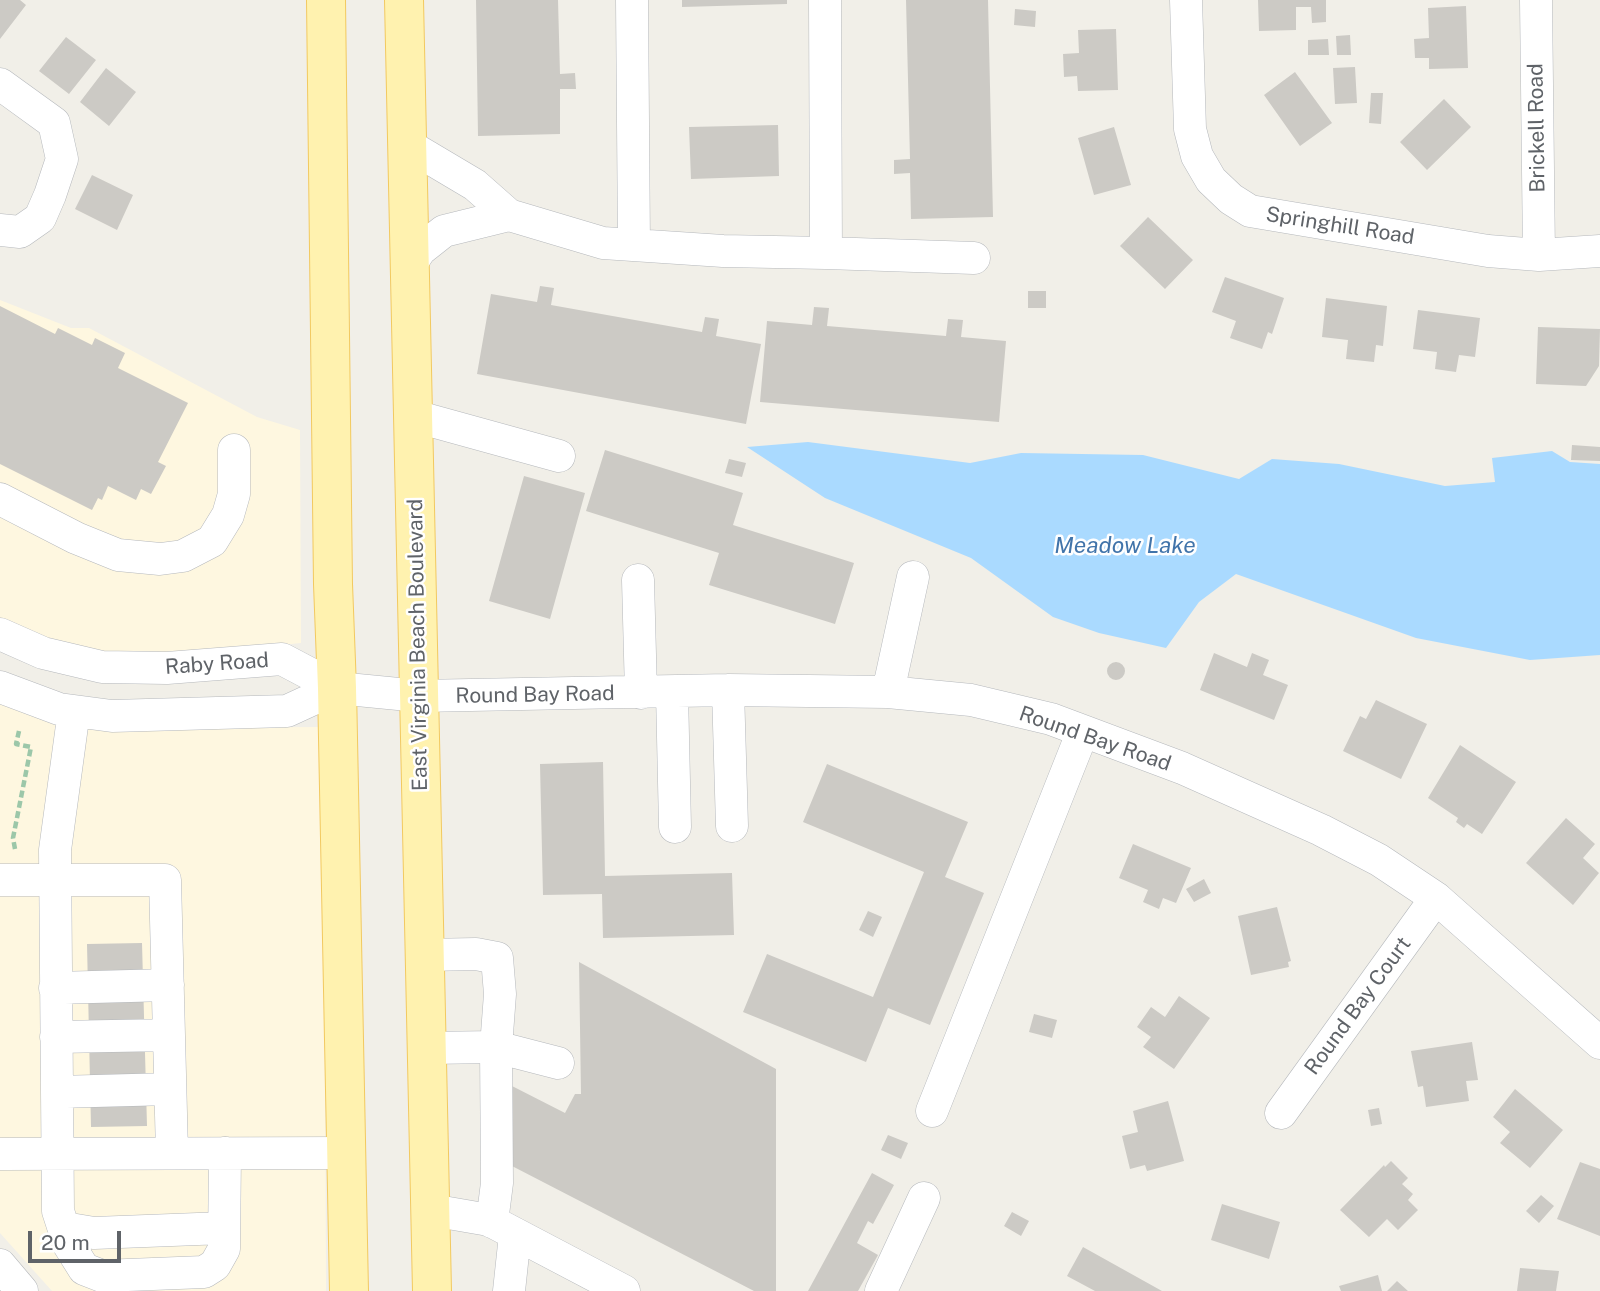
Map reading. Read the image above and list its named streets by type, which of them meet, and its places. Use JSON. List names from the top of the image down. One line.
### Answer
{"streets":{"main road":["East Virginia Beach Boulevard"],"street":["Brickell Road","Springhill Road","Raby Road","Round Bay Road","Round Bay Court"]},"crossings":[["Brickell Road","Springhill Road"],["East Virginia Beach Boulevard","Round Bay Road"],["Raby Road","Round Bay Road"],["Round Bay Road","Round Bay Court"]],"water":["Meadow Lake"],"scale_bar":"20 m"}
